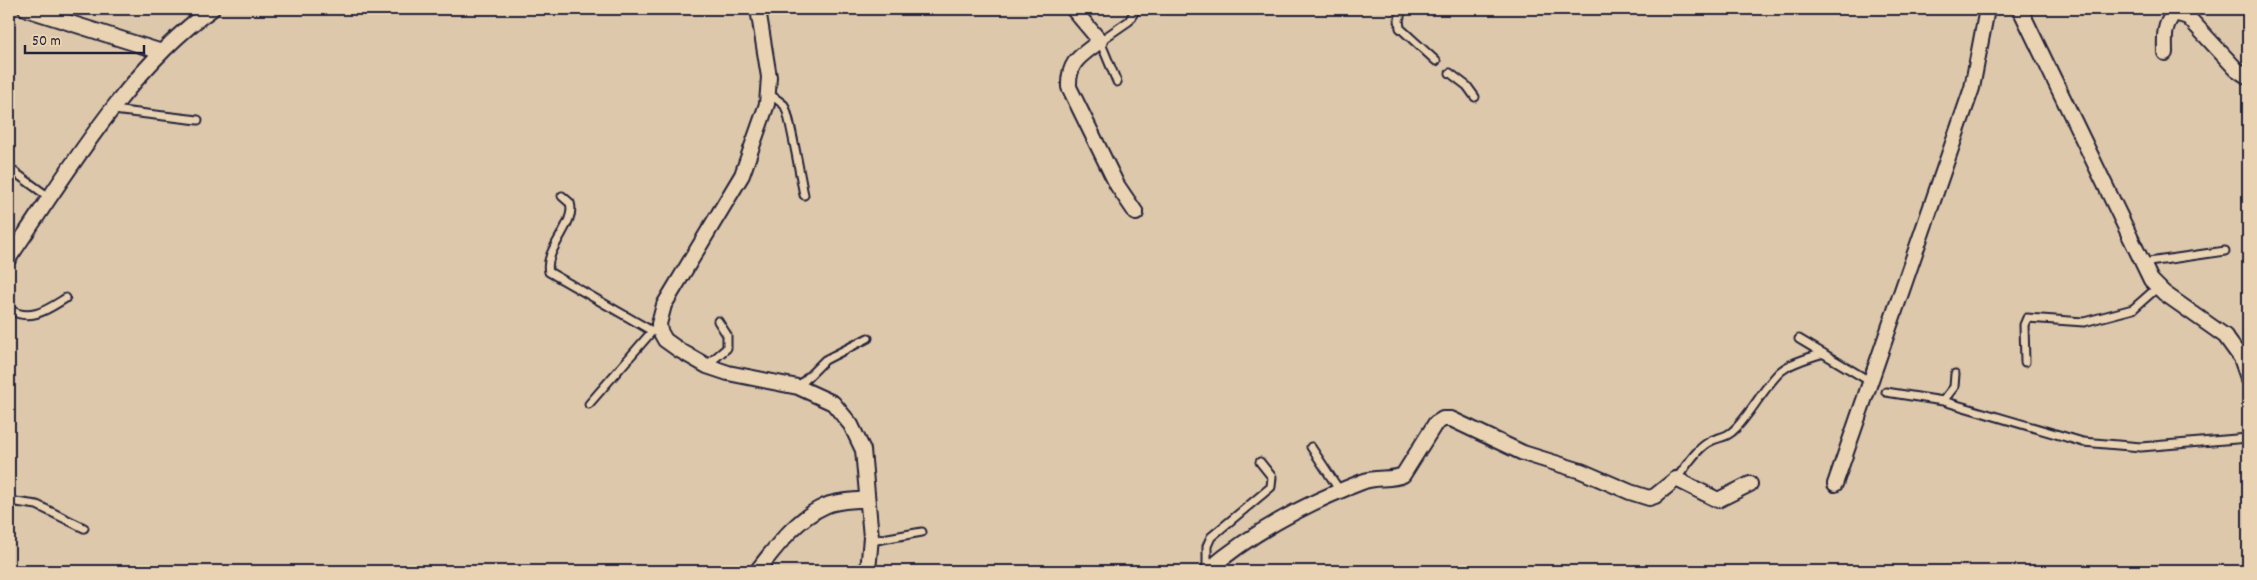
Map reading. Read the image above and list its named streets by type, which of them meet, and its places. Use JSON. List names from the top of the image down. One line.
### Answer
{"scale_bar":"50 m"}
